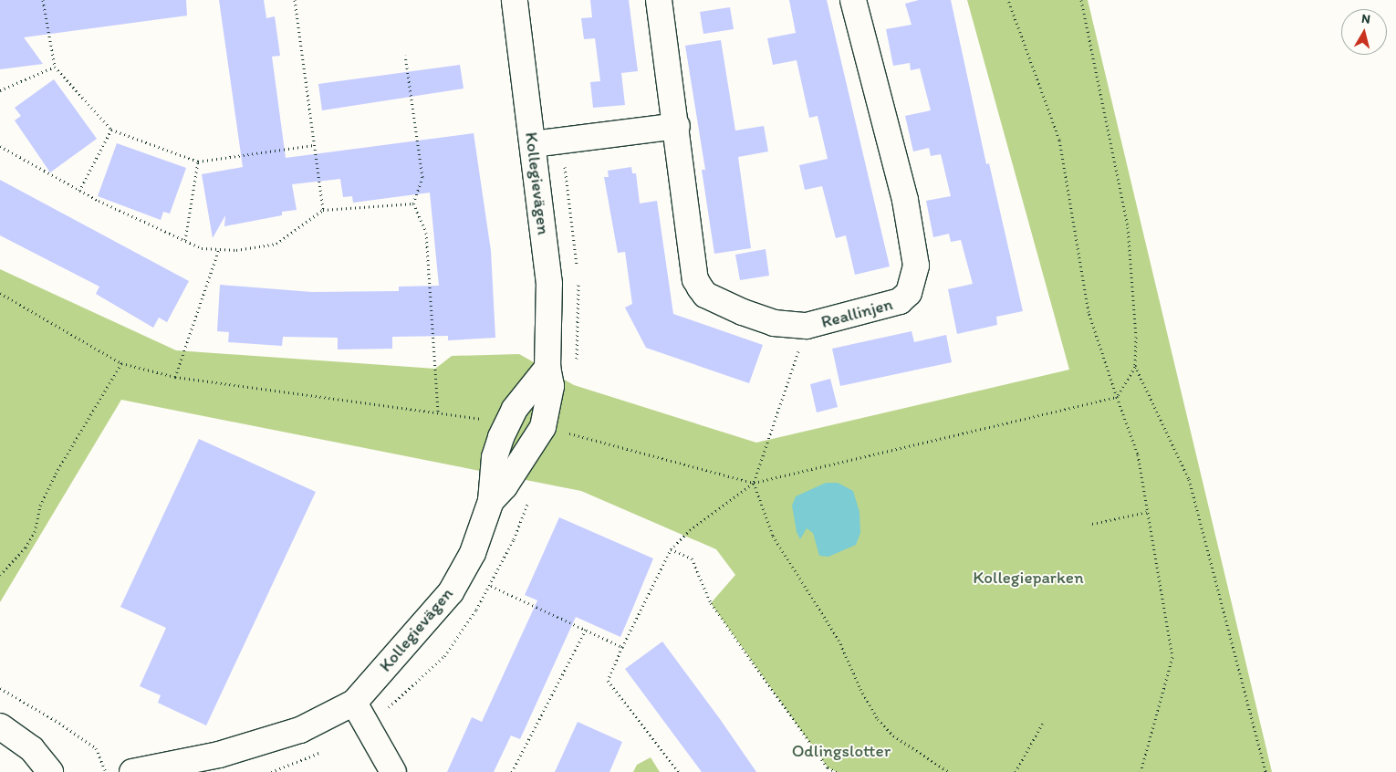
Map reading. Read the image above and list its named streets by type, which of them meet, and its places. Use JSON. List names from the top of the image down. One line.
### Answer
{"streets":{"street":["Kollegievägen","Reallinjen"]},"parks":["Kollegieparken","Odlingslotter"],"north":"top"}
